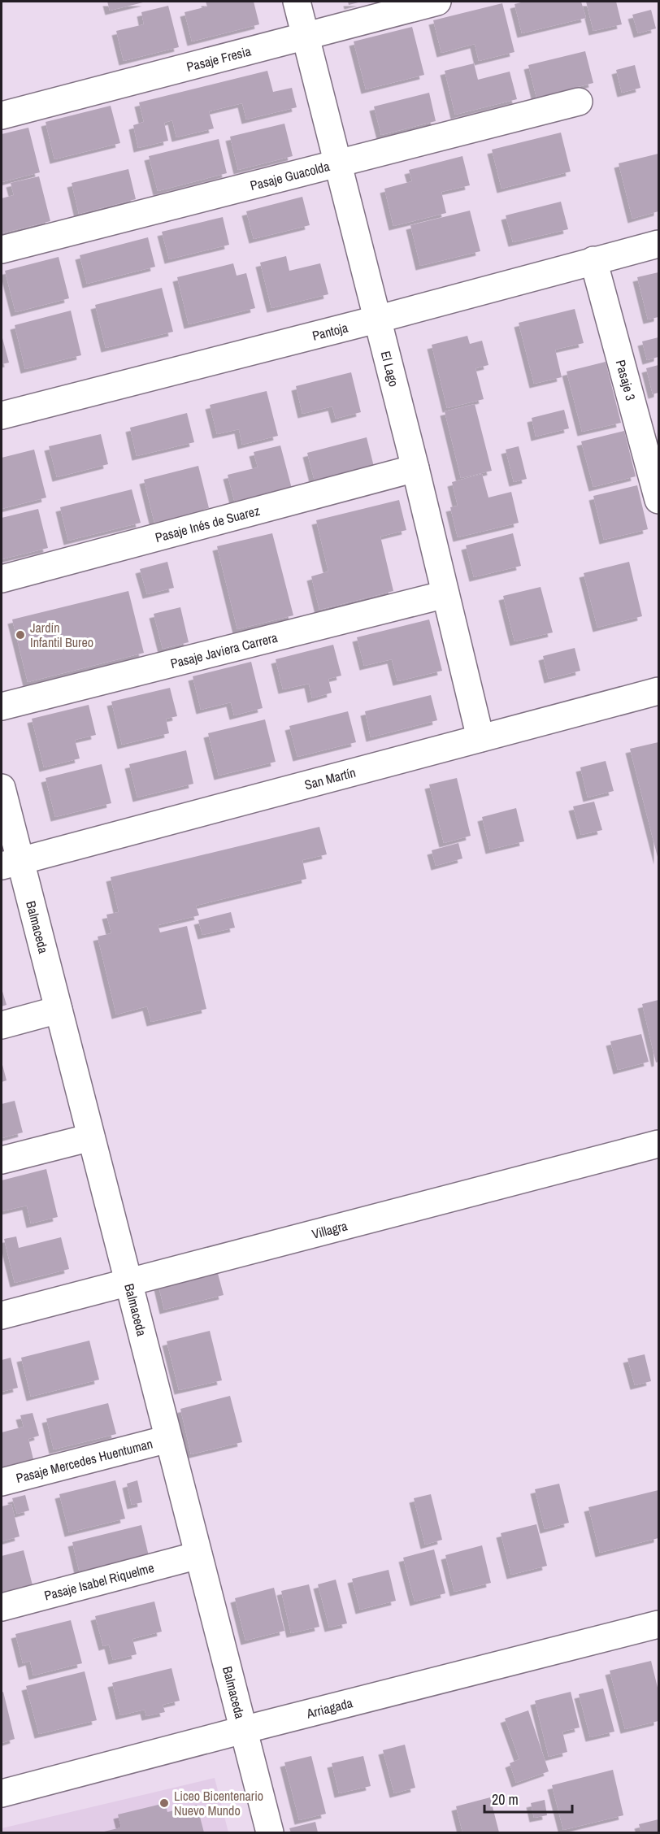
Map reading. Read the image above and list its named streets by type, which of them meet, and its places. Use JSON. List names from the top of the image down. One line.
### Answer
{"streets":{"street":["Pasaje Fresia","Pasaje Guacolda","Pantoja","El Lago","Pasaje 3","Pasaje Inés de Suarez","Pasaje Javiera Carrera","San Martín","Balmaceda","Villagra","Pasaje Mercedes Huentuman","Pasaje Isabel Riquelme","Arriagada"]},"crossings":[["Pasaje Fresia","El Lago"],["Pasaje Guacolda","El Lago"],["Pantoja","El Lago"],["Pantoja","Pasaje 3"],["El Lago","Pasaje Inés de Suarez"],["El Lago","Pasaje Javiera Carrera"],["El Lago","San Martín"],["San Martín","Balmaceda"],["Balmaceda","Villagra"],["Balmaceda","Pasaje Mercedes Huentuman"],["Balmaceda","Pasaje Isabel Riquelme"],["Balmaceda","Arriagada"]],"places":["Jardín Infantil Bureo","Liceo Bicentenario Nuevo Mundo"],"scale_bar":"20 m"}
